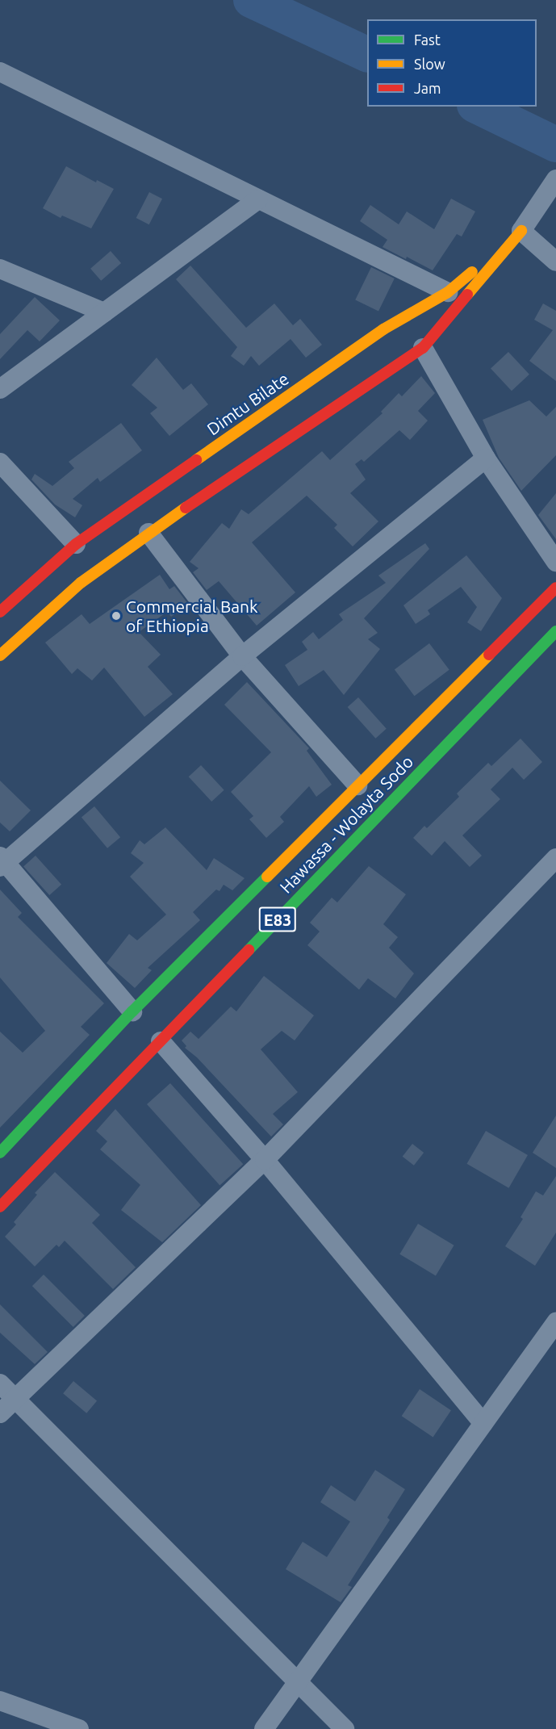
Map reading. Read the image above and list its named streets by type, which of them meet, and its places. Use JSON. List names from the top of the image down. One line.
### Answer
{"streets":{"main road":["Dimtu Bilate","Hawassa - Wolayta Sodo","E83"]},"places":["Commercial Bank of Ethiopia"],"legend":["Fast","Slow","Jam"]}
